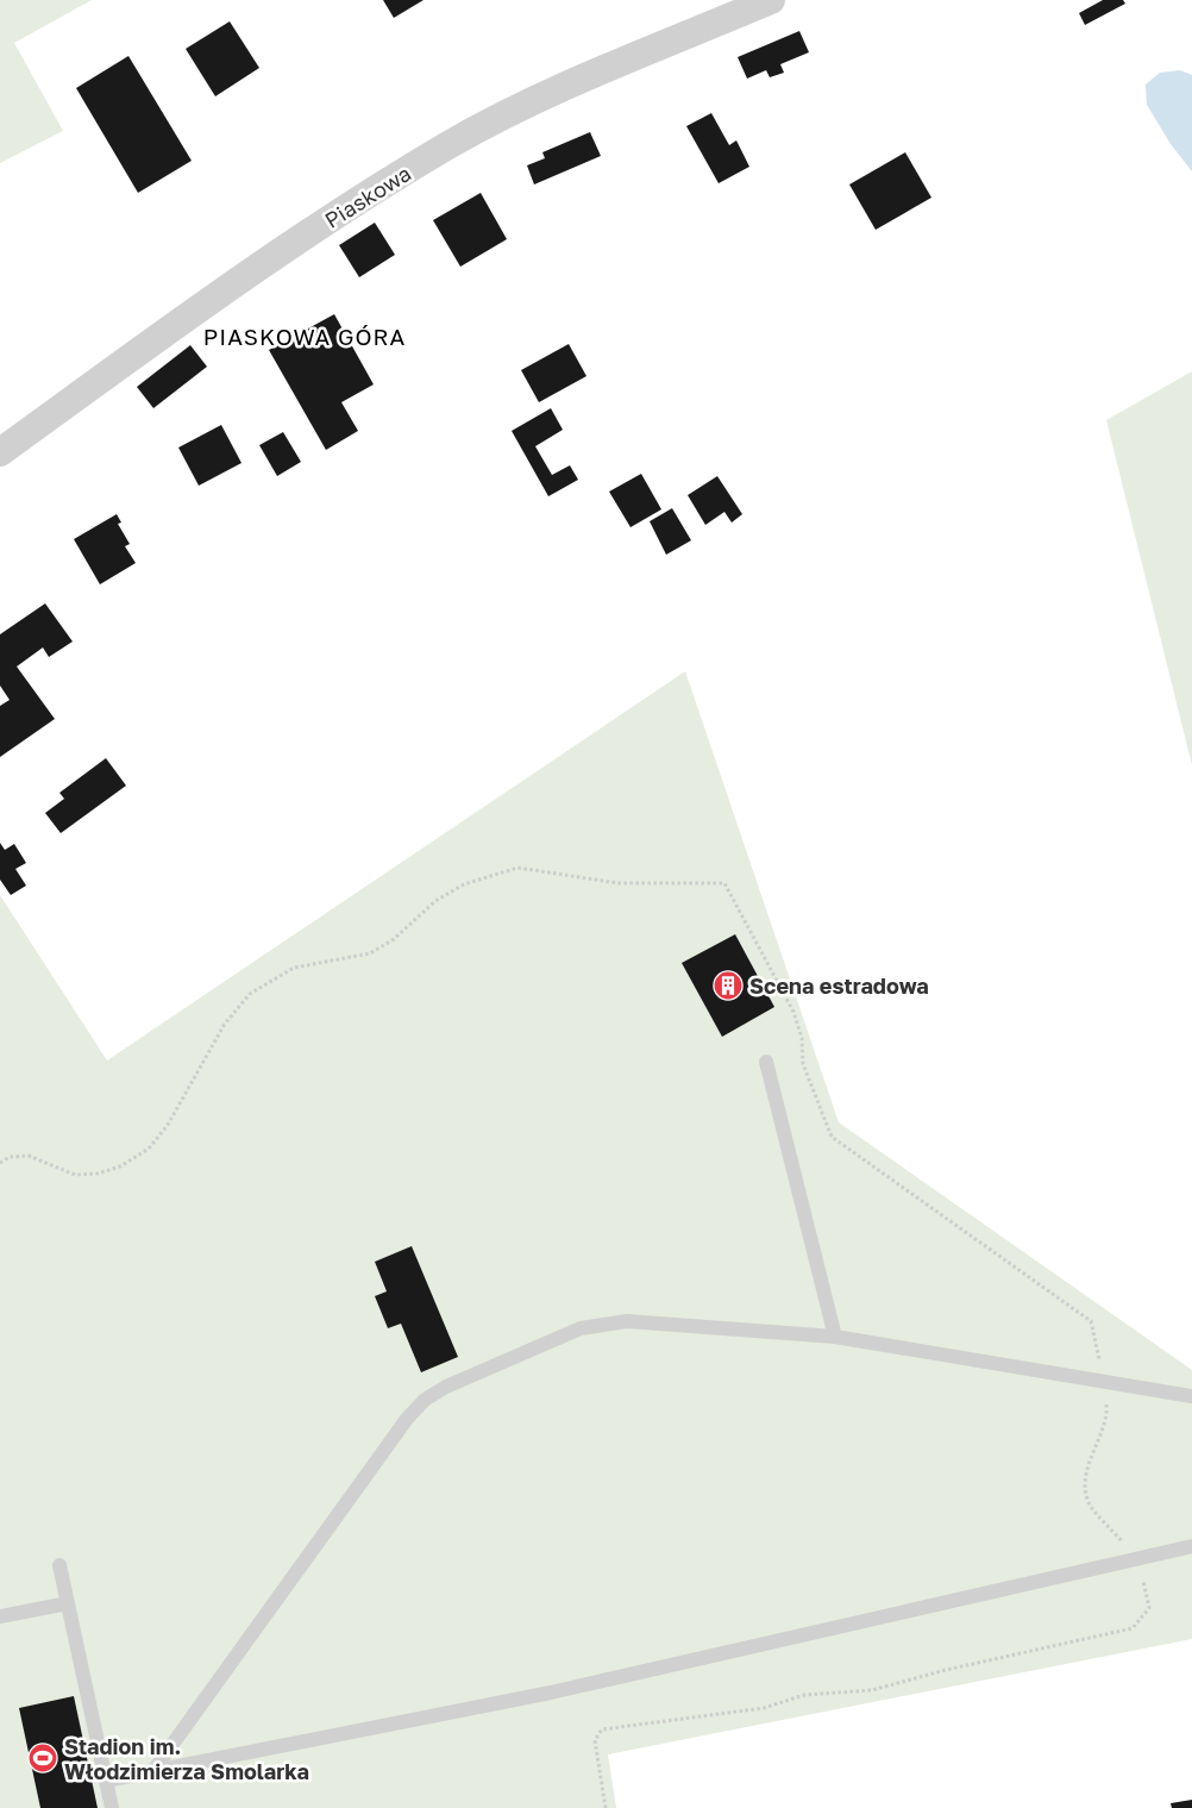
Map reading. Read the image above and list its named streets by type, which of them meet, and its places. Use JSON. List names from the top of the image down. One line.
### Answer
{"streets":{"street":["Piaskowa"]},"districts":["PIASKOWA GÓRA"],"places":{"building":["Scena estradowa"],"sports":["Stadion im. Włodzimierza Smolarka"]}}
